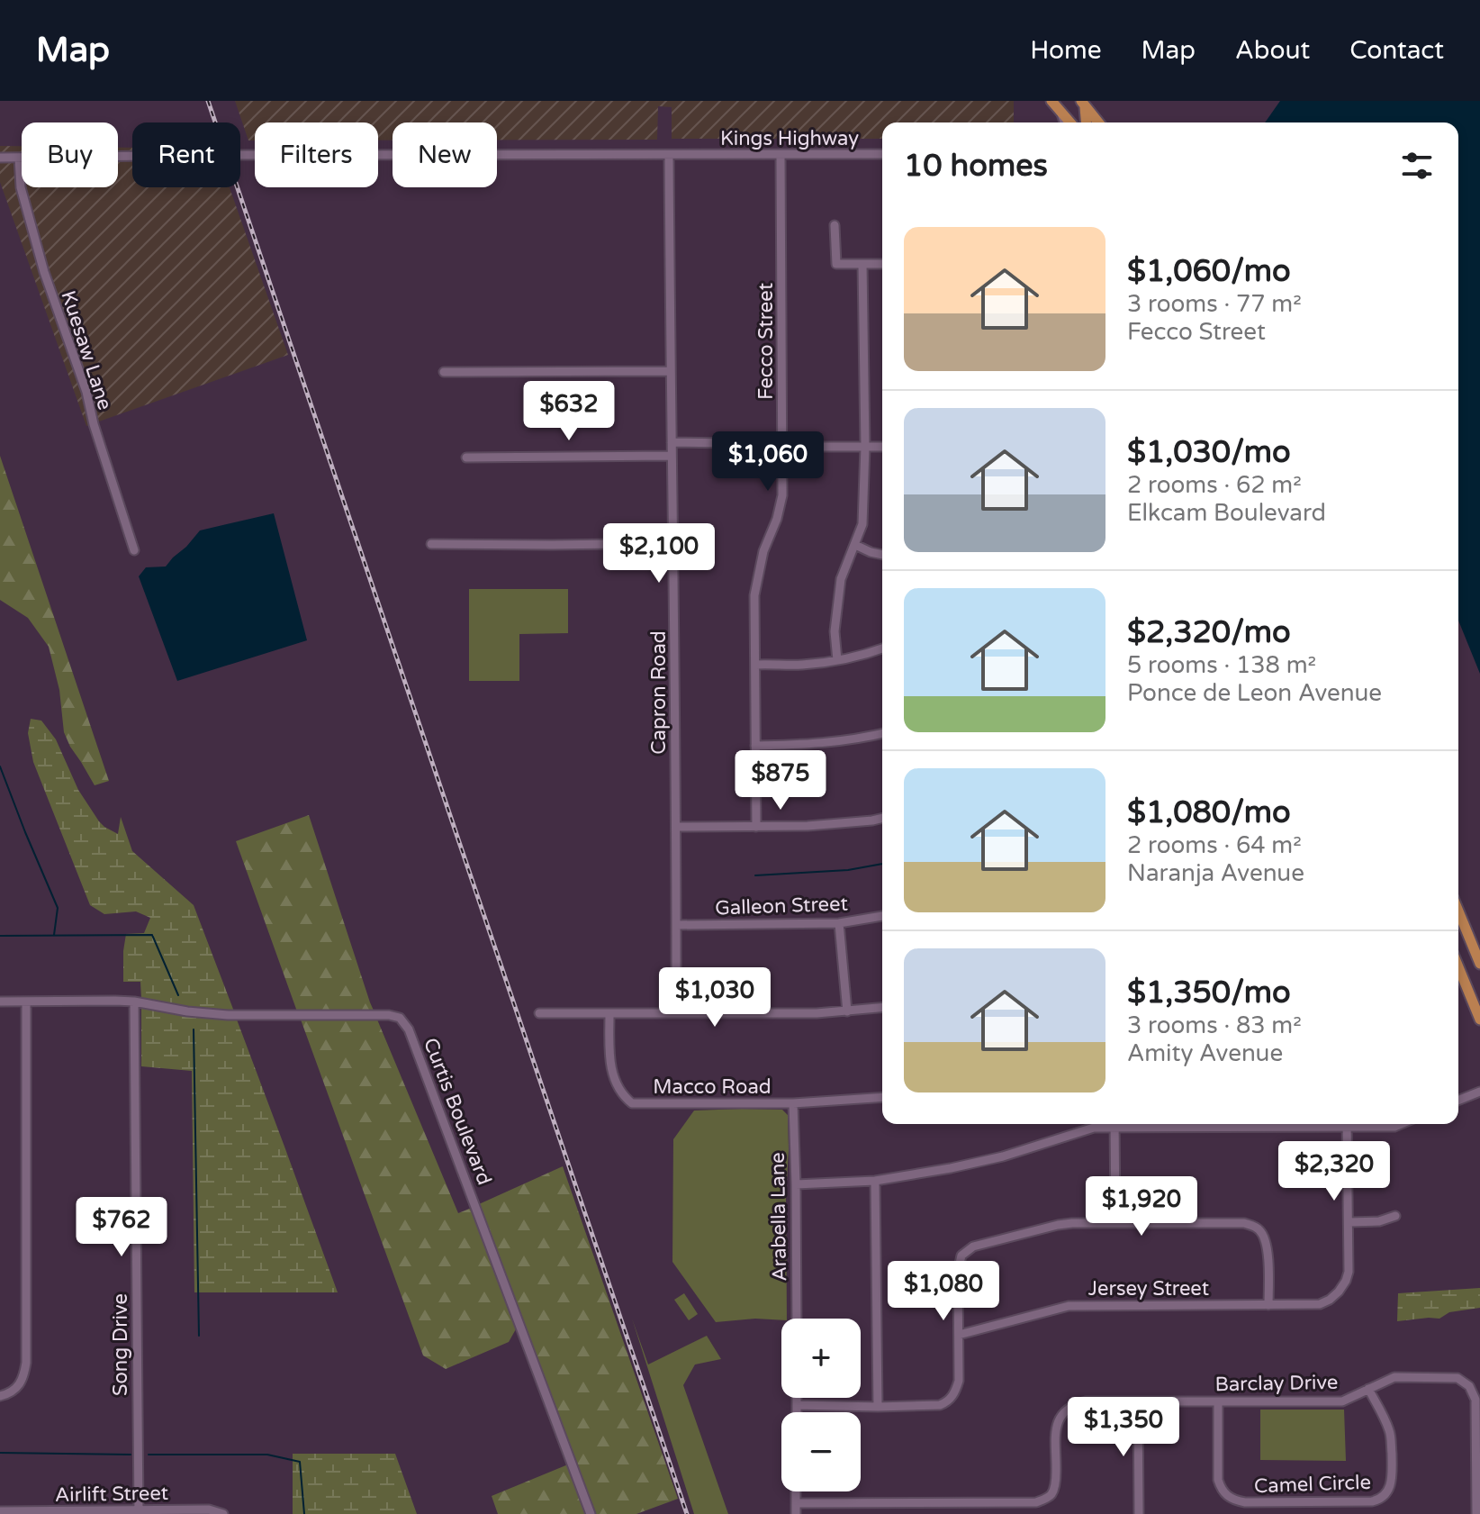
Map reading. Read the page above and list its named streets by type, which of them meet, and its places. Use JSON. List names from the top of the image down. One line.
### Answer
{"streets":{"street":["Kings Highway","Fecco Street","Kuesaw Lane","Capron Road","Galleon Street","Macco Road","Curtis Boulevard","Arabella Lane","Jersey Street","Song Drive","Barclay Drive","Camel Circle","Airlift Street"]},"crossings":[["Kings Highway","Fecco Street"],["Kings Highway","Kuesaw Lane"],["Kings Highway","Capron Road"],["Capron Road","Galleon Street"],["Macco Road","Arabella Lane"],["Curtis Boulevard","Song Drive"],["Song Drive","Airlift Street"],["Barclay Drive","Camel Circle"]],"page":{"header":"Map","nav":["Home","Map","About","Contact"],"chip":["Buy","Rent","Filters","New"],"heading":"10 homes","list":[{"name":"$1,060/mo","note":"3 rooms · 77 m² · Fecco Street"},{"name":"$1,030/mo","note":"2 rooms · 62 m² · Elkcam Boulevard"},{"name":"$2,320/mo","note":"5 rooms · 138 m² · Ponce de Leon Avenue"},{"name":"$1,080/mo","note":"2 rooms · 64 m² · Naranja Avenue"},{"name":"$1,350/mo","note":"3 rooms · 83 m² · Amity Avenue"}],"price":["$632","$1,060","$2,100","$875","$1,030","$2,320","$1,920","$762","$1,080","$1,350"],"map_buttons":["+","−"]}}
